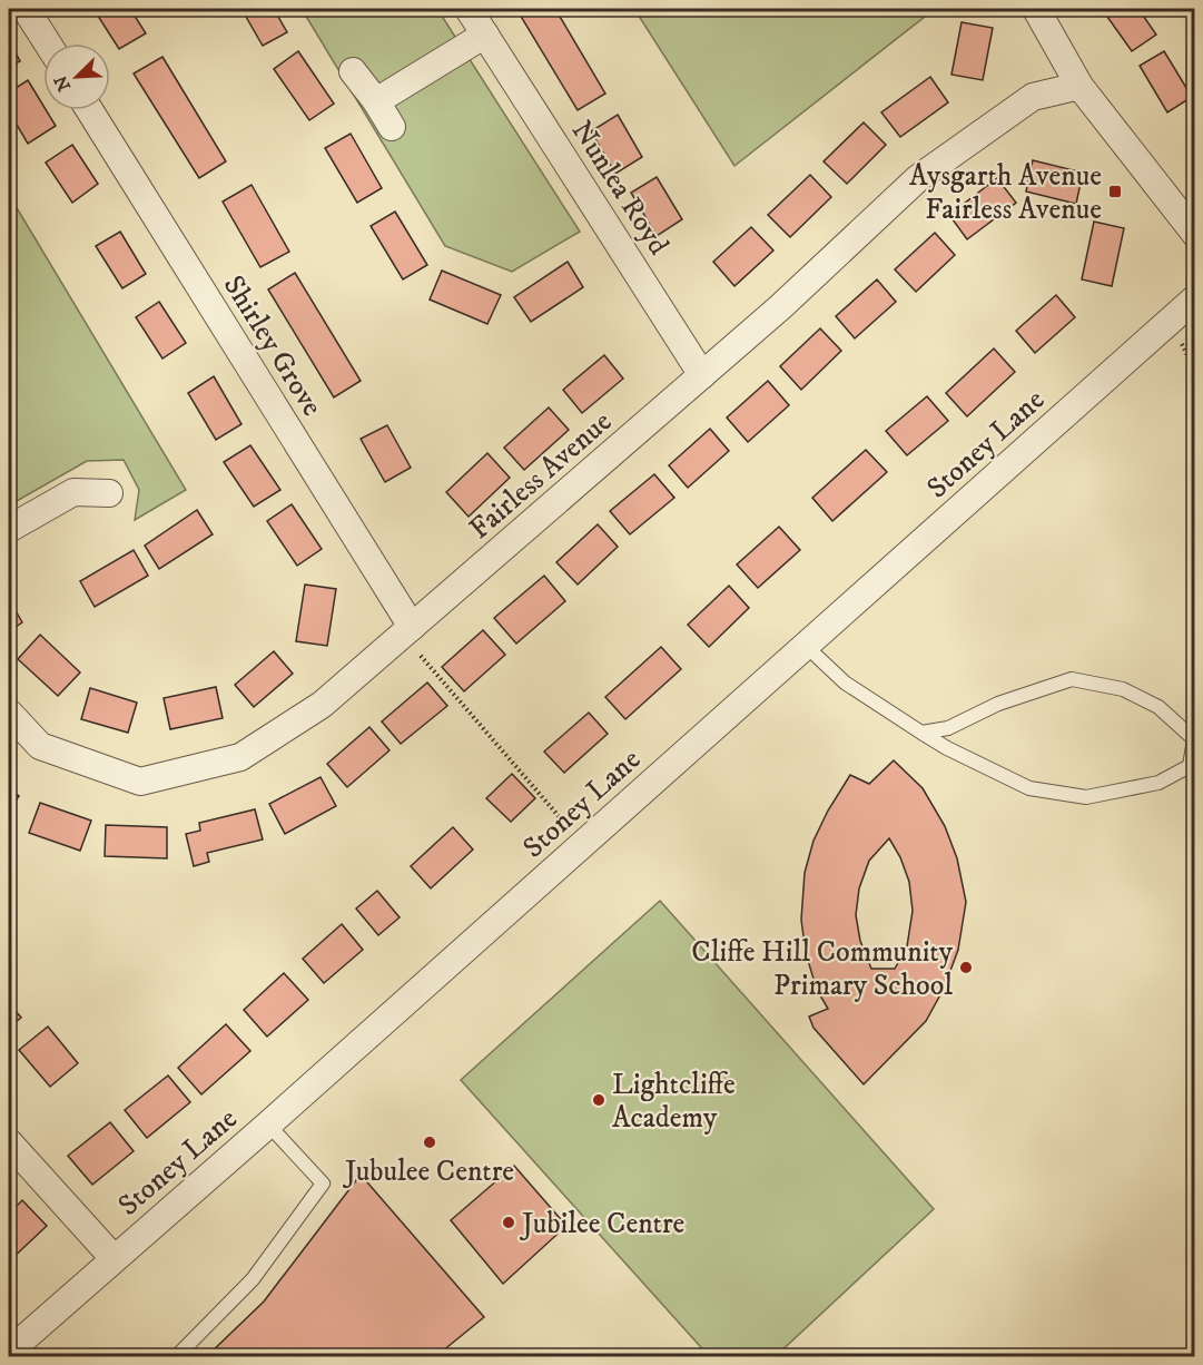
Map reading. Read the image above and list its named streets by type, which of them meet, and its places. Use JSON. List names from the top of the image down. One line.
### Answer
{"streets":{"street":["Nunlea Royd","Shirley Grove","Stoney Lane","Fairless Avenue"]},"crossings":[["Nunlea Royd","Fairless Avenue"],["Shirley Grove","Fairless Avenue"]],"places":{"transit":["Aysgarth Avenue Fairless Avenue"],"other":["Cliffe Hill Community Primary School","Lightcliffe Academy","Jubulee Centre","Jubilee Centre"]},"north":"bottom left"}
